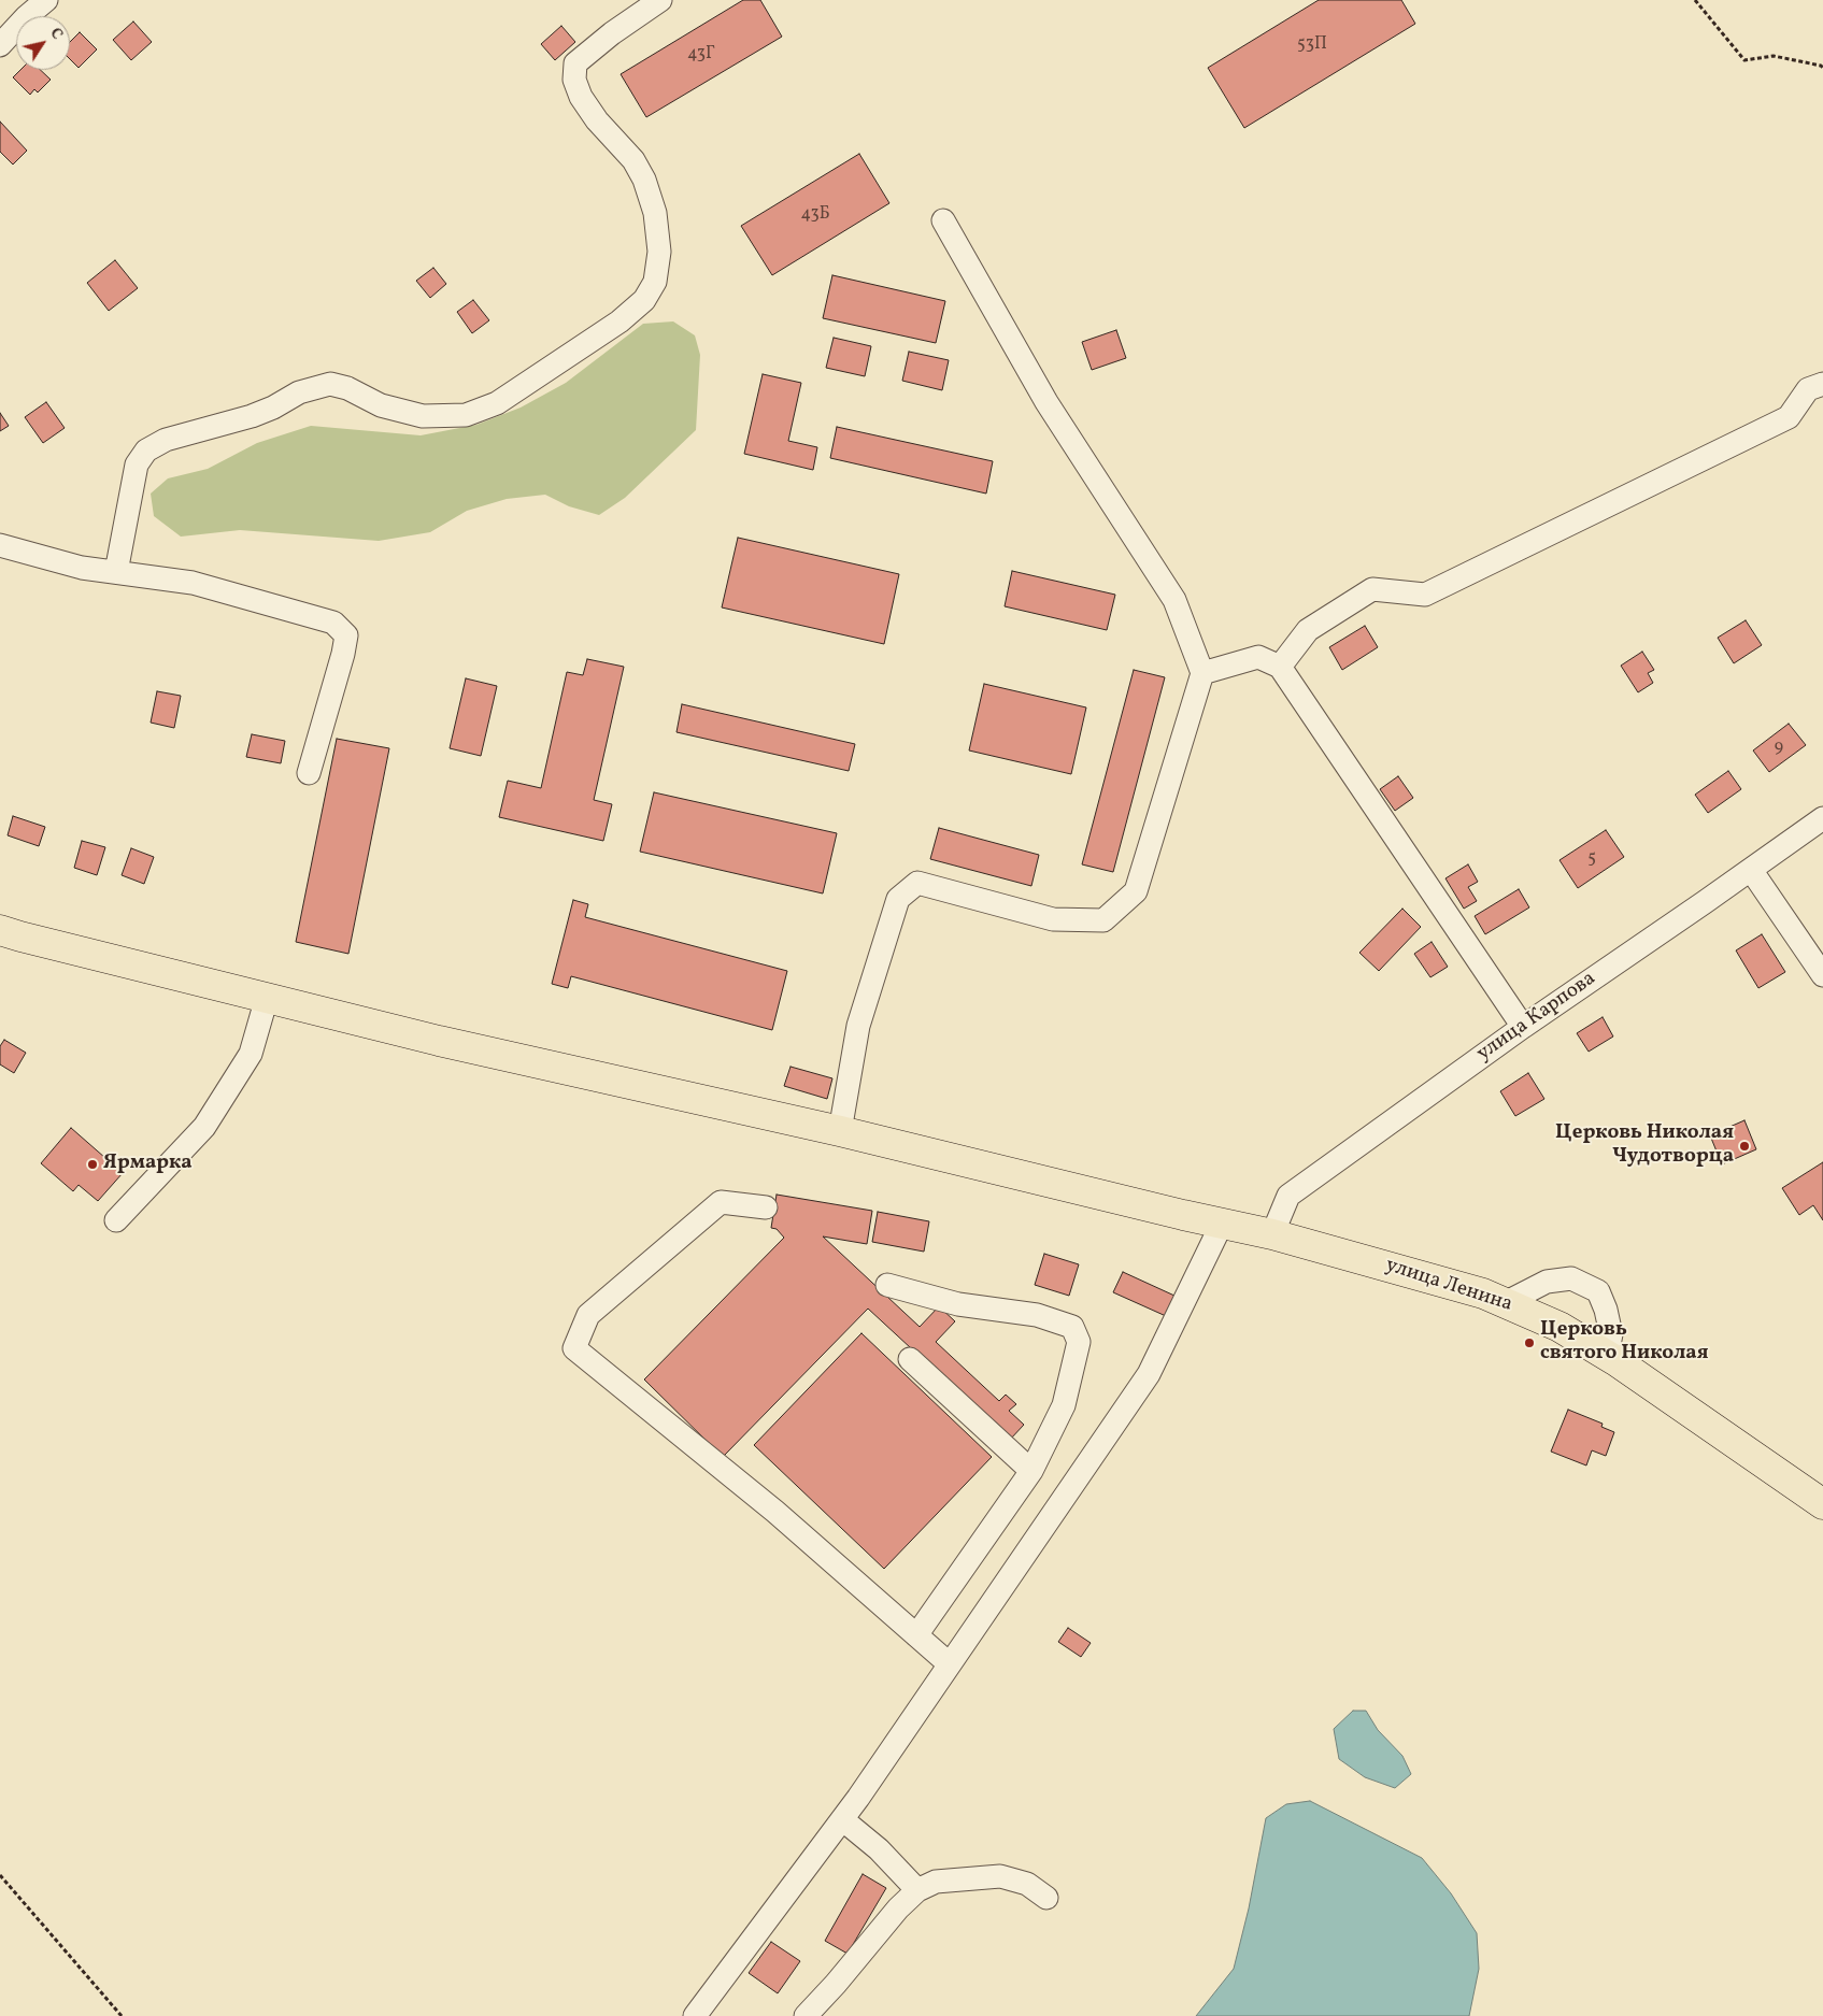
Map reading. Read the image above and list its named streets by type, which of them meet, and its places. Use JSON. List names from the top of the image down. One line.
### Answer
{"streets":{"main road":["улица Ленина"],"street":["улица Карпова"]},"crossings":[["улица Карпова","улица Ленина"]],"places":["Церковь Николая Чудотворца","Ярмарка","Церковь святого Николая"],"house_numbers":["53П","43Г","43Б","9","5"],"north":"top right"}
